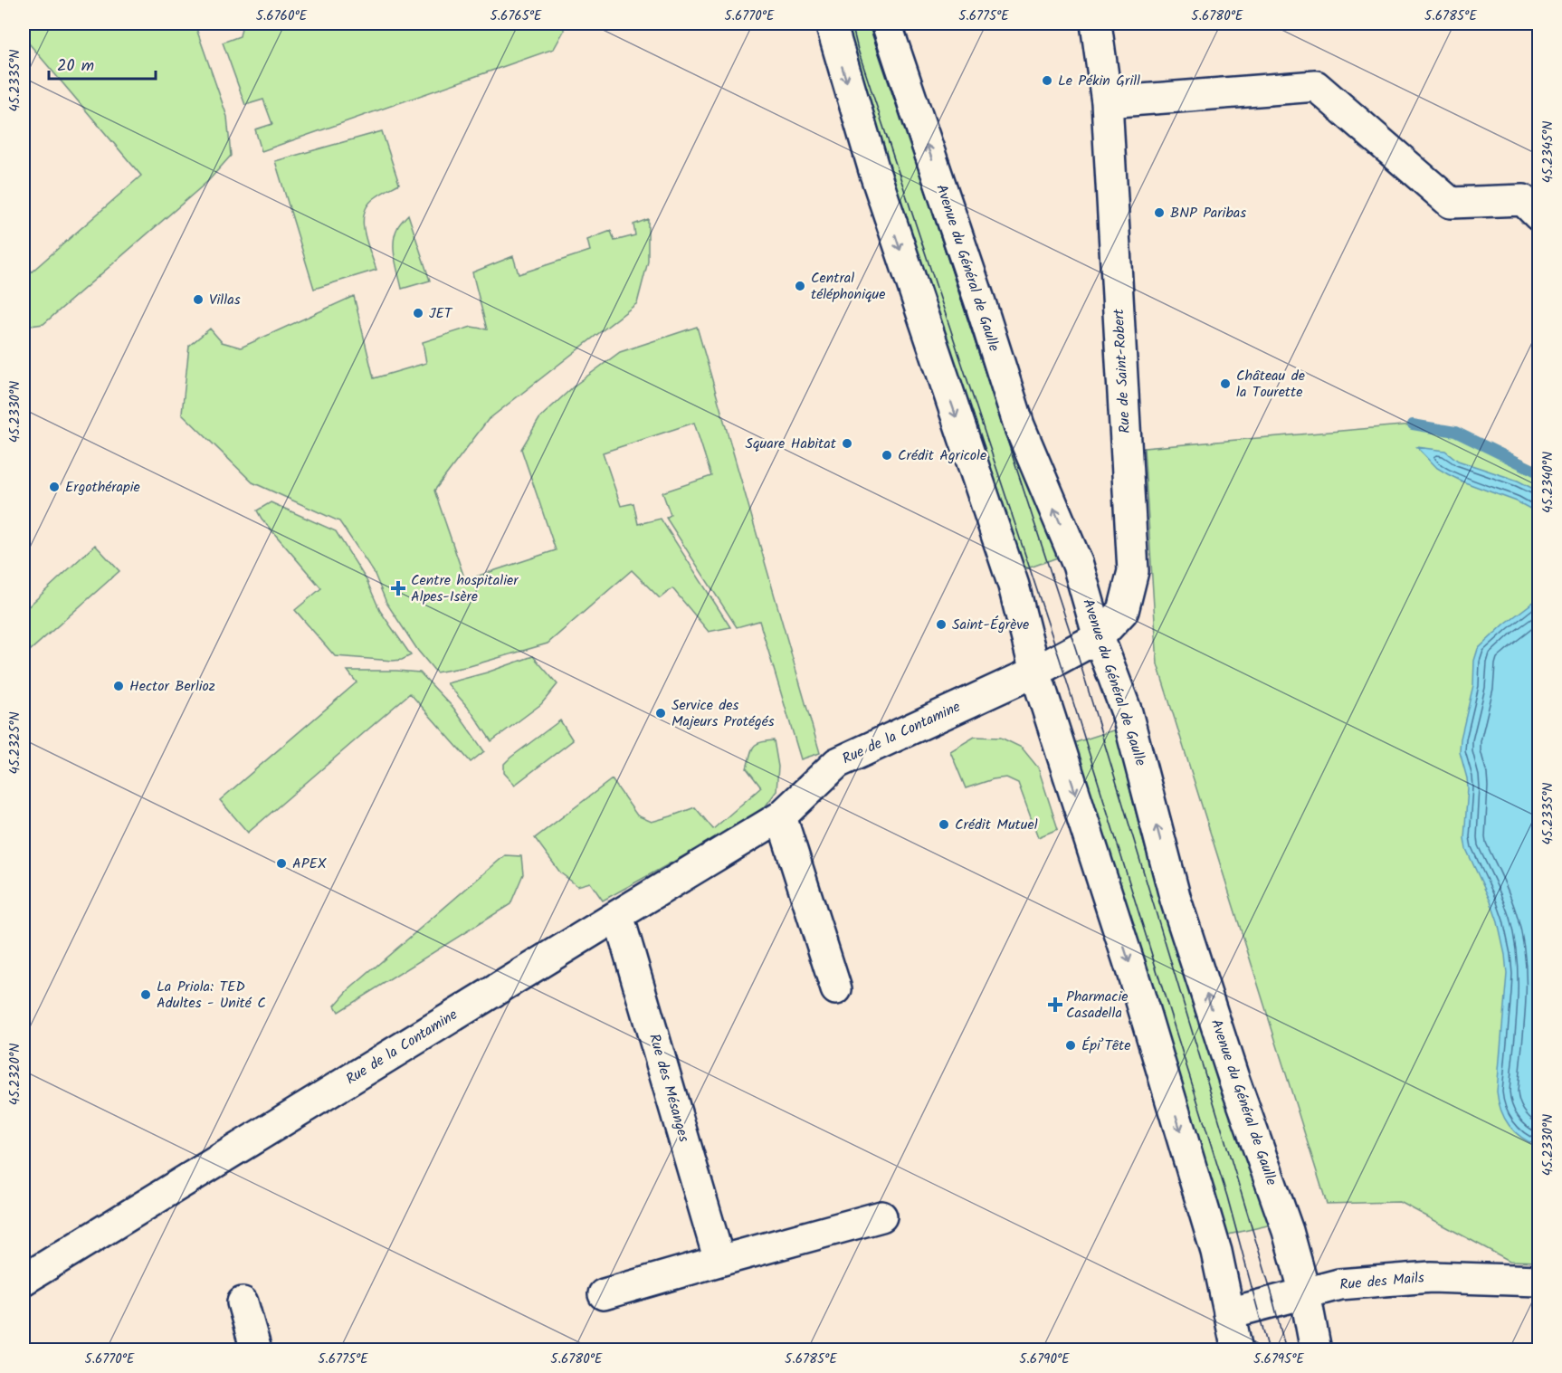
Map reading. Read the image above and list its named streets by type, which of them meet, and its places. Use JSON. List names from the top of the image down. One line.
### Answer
{"streets":{"street":["Avenue du Général de Gaulle","Rue de Saint-Robert","Rue de la Contamine","Rue des Mésanges","Rue des Mails"]},"crossings":[["Avenue du Général de Gaulle","Rue de Saint-Robert"],["Avenue du Général de Gaulle","Rue des Mails"],["Rue de Saint-Robert","Rue de la Contamine"],["Rue de la Contamine","Rue des Mésanges"]],"places":{"other":["Le Pékin Grill","BNP Paribas","Central téléphonique","Villas","JET","Château de la Tourette","Square Habitat","Crédit Agricole","Ergothérapie","Saint-Égrève","Hector Berlioz","Service des Majeurs Protégés","Crédit Mutuel","APEX","La Priola: TED Adultes - Unité C","Épi’Tête"],"health":["Centre hospitalier Alpes-Isère","Pharmacie Casadella"]},"scale_bar":"20 m","coordinates":["5.6760°E","5.6765°E","5.6770°E","5.6775°E","5.6780°E","5.6785°E","45.2335°N","45.2345°N","45.2330°N","45.2340°N","45.2325°N","45.2320°N","5.6790°E","5.6795°E"]}
